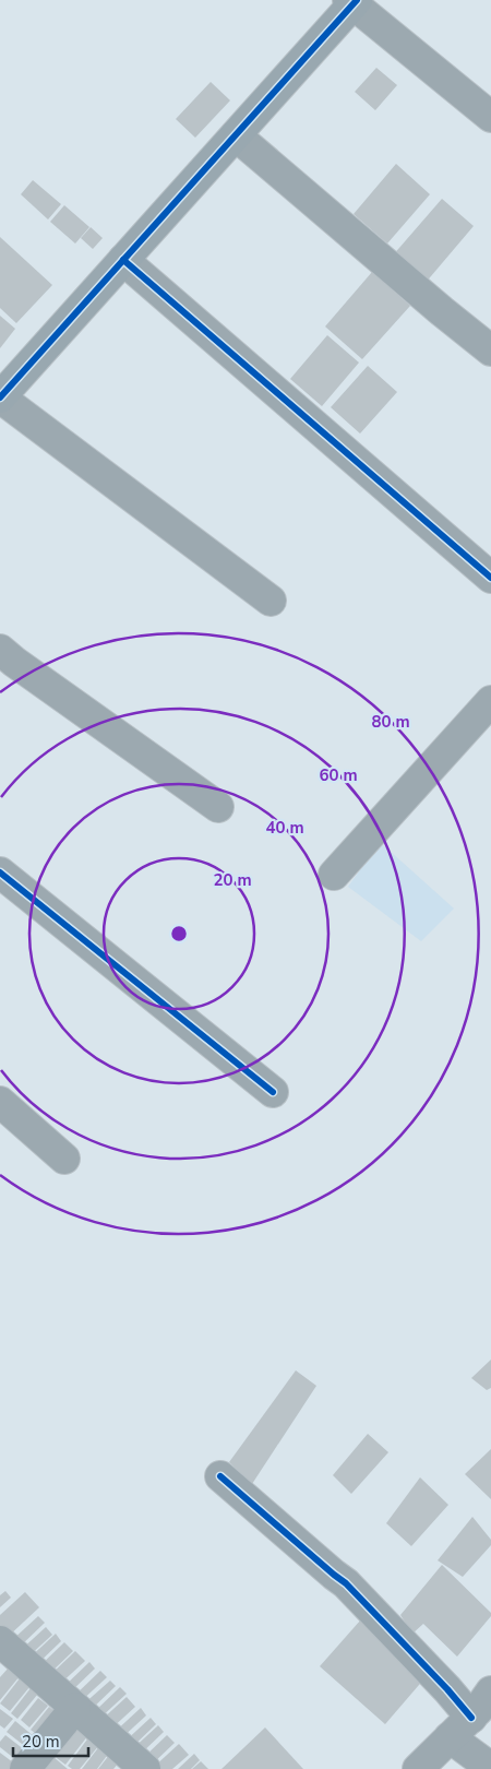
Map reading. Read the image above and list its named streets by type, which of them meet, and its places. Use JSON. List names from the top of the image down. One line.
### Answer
{"scale_bar":"20 m","rings":["80 m","60 m","40 m","20 m"]}
